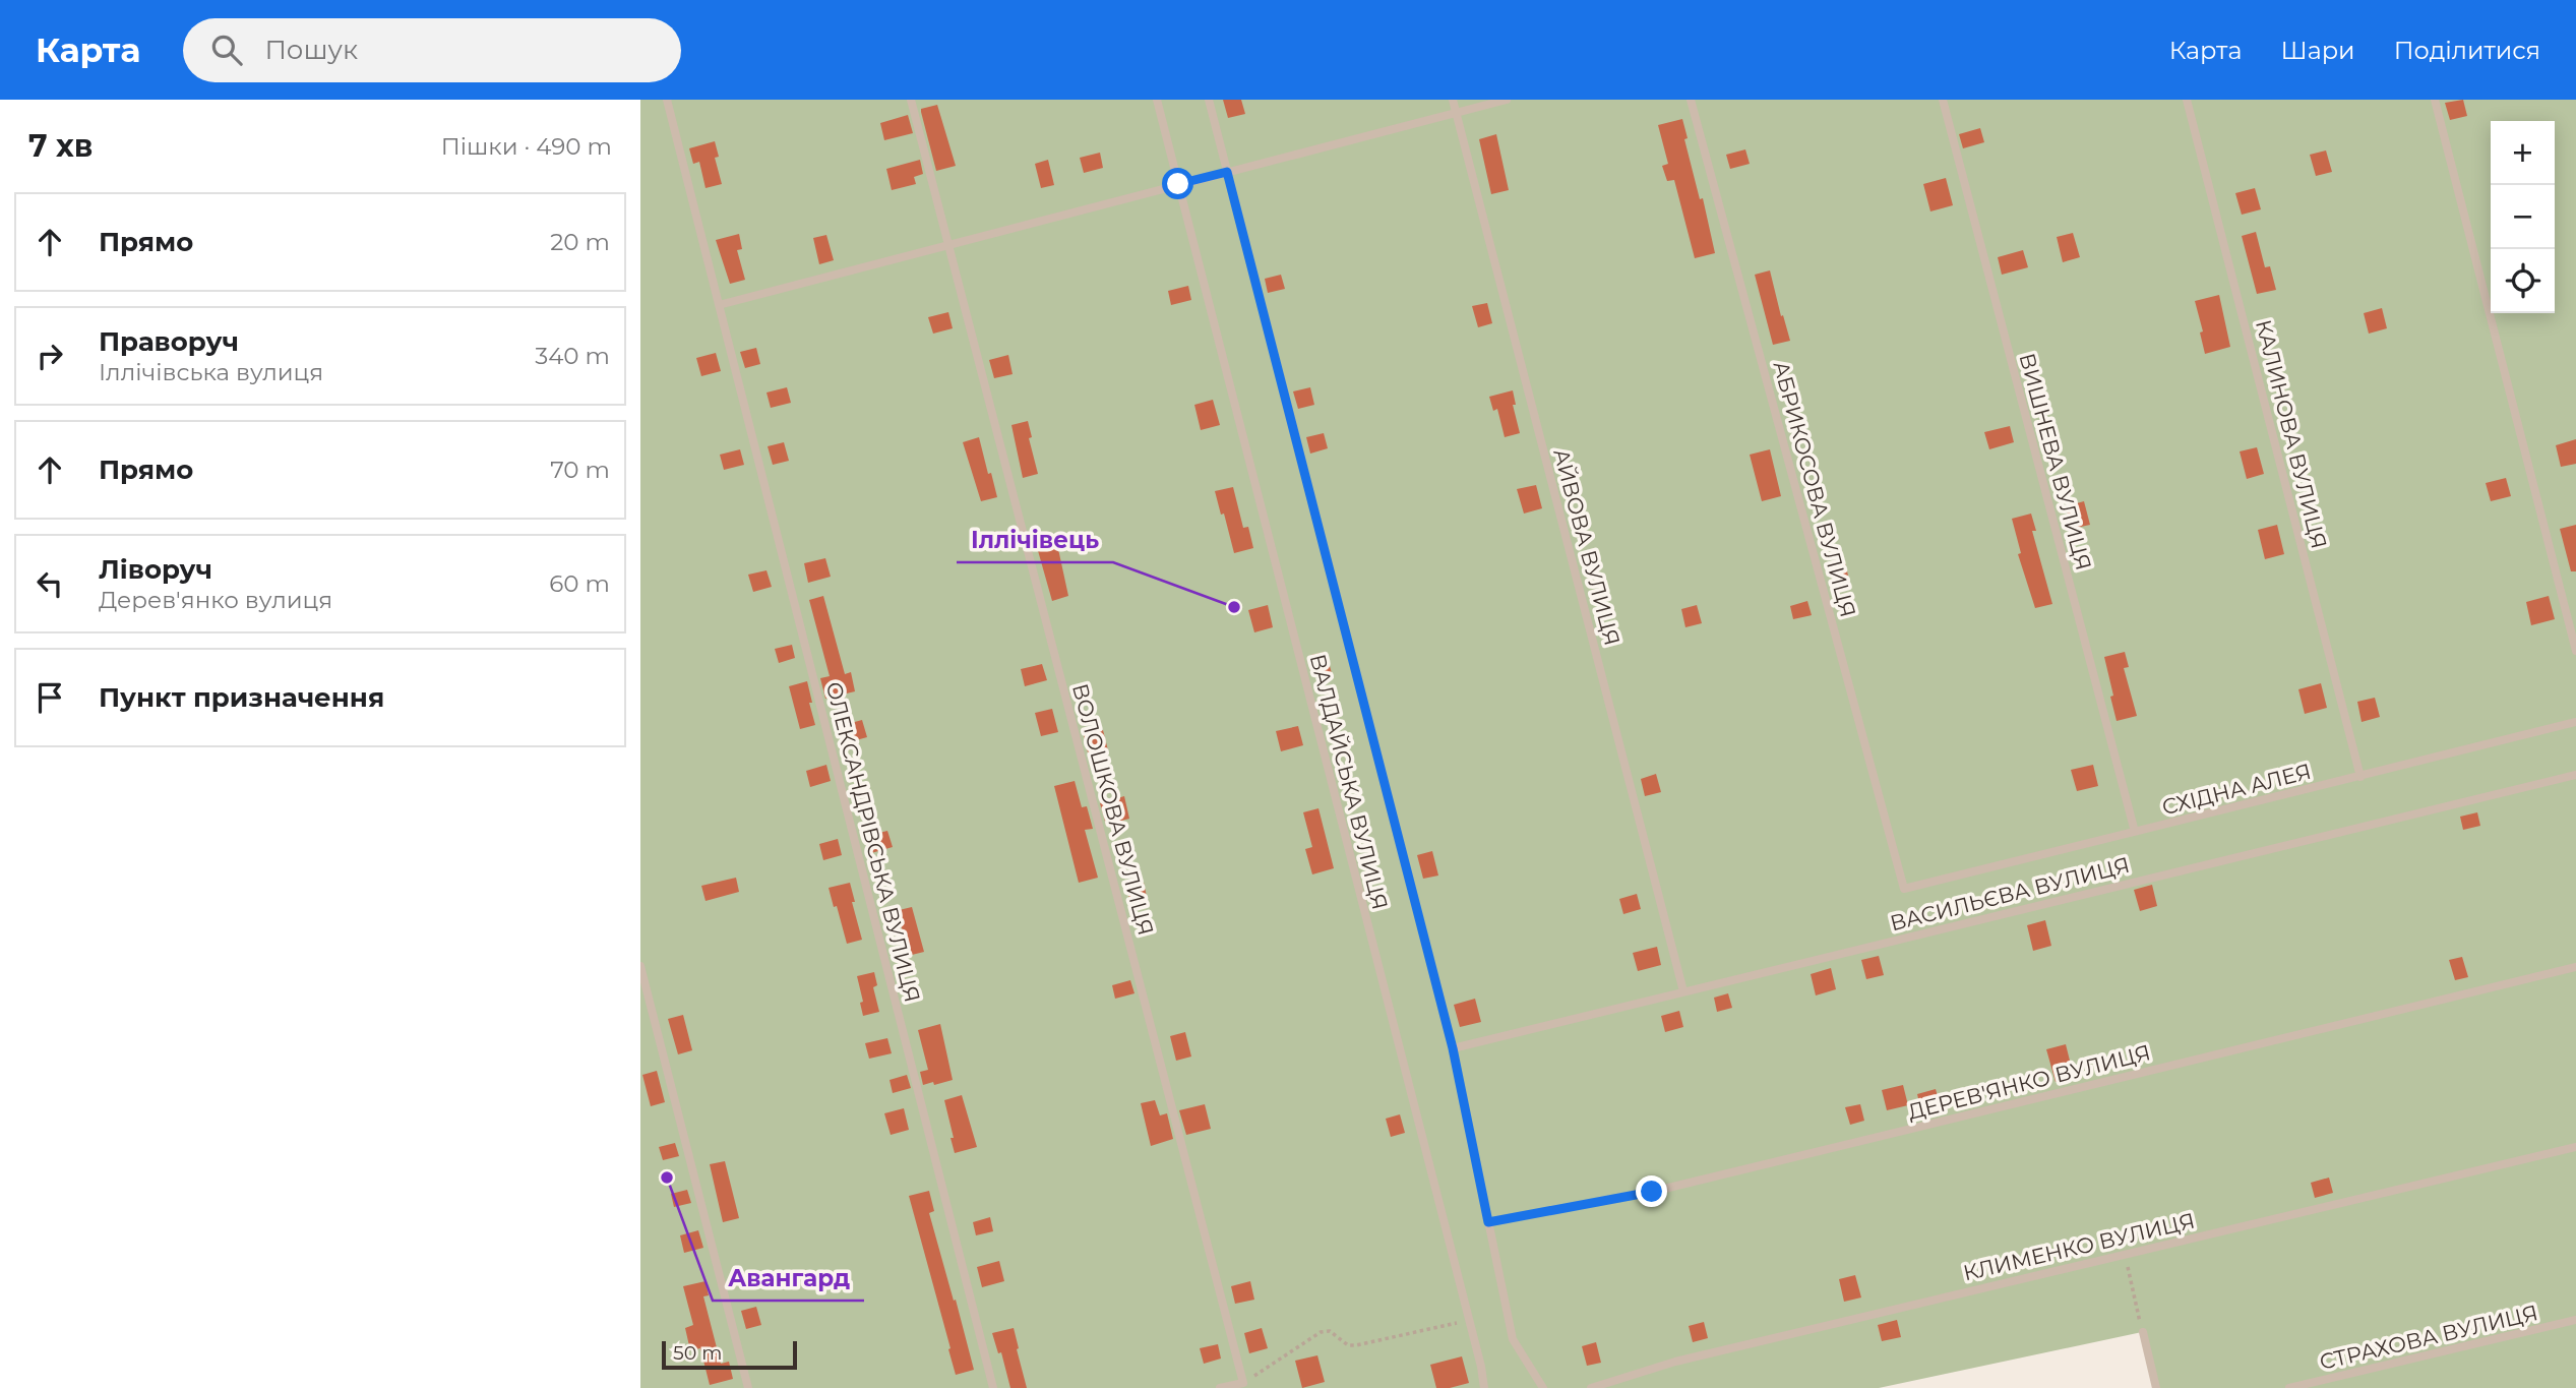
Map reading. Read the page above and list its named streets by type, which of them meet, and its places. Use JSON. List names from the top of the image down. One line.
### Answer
{"streets":{"lane":["КАЛИНОВА ВУЛИЦЯ","ВИШНЕВА ВУЛИЦЯ","АБРИКОСОВА ВУЛИЦЯ","АЙВОВА ВУЛИЦЯ","ВАЛДАЙСЬКА ВУЛИЦЯ","СХІДНА АЛЕЯ","ВОЛОШКОВА ВУЛИЦЯ","ОЛЕКСАНДРІВСЬКА ВУЛИЦЯ","ВАСИЛЬЄВА ВУЛИЦЯ","ДЕРЕВ'ЯНКО ВУЛИЦЯ","КЛИМЕНКО ВУЛИЦЯ","СТРАХОВА ВУЛИЦЯ"]},"crossings":[["КАЛИНОВА ВУЛИЦЯ","СХІДНА АЛЕЯ"],["ВИШНЕВА ВУЛИЦЯ","СХІДНА АЛЕЯ"],["АБРИКОСОВА ВУЛИЦЯ","СХІДНА АЛЕЯ"],["АЙВОВА ВУЛИЦЯ","ВАСИЛЬЄВА ВУЛИЦЯ"]],"places":["Іллічівець","Авангард"],"scale_bar":"50 m","page":{"header":"Карта","search":"Пошук","nav":["Карта","Шари","Поділитися"],"heading":["7 хв","Пішки · 490 m"],"map_buttons":["+","−"],"list":[["Прямо","20 m"],["Праворуч","Іллічівська вулиця","340 m"],["Прямо","70 m"],["Ліворуч","Дерев'янко вулиця","60 m"],"Пункт призначення"],"scale":"50 m"}}
